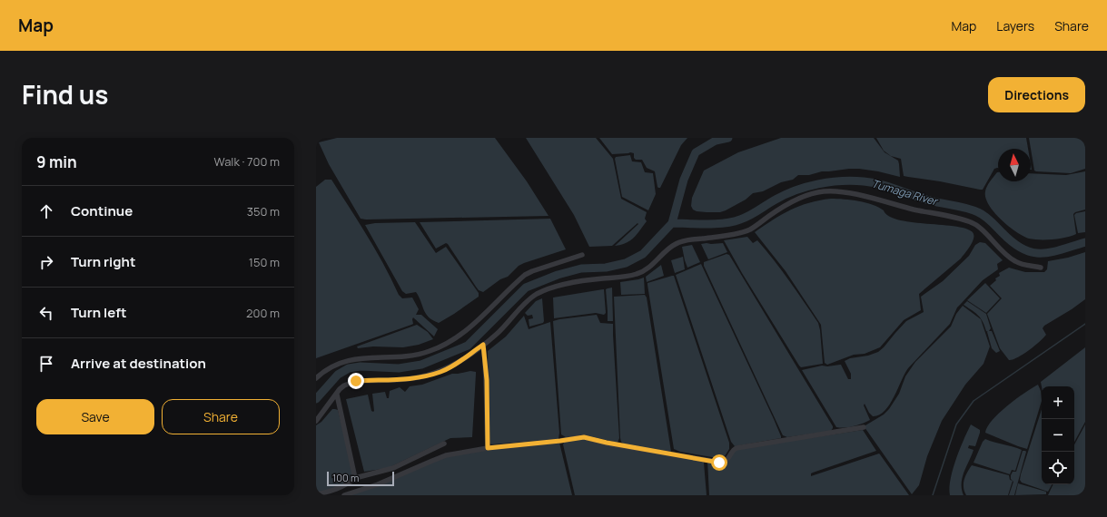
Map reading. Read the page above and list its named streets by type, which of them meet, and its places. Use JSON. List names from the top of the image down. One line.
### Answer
{"water":["Tumaga River"],"scale_bar":"100 m","north":"top","page":{"header":"Map","nav":["Map","Layers","Share"],"title":"Find us","buttons":["Directions",["Save","Share"]],"heading":["9 min","Walk · 700 m"],"list":[["Continue","350 m"],["Turn right","150 m"],["Turn left","200 m"],"Arrive at destination"],"map_buttons":["+","−"],"scale":"100 m"}}
